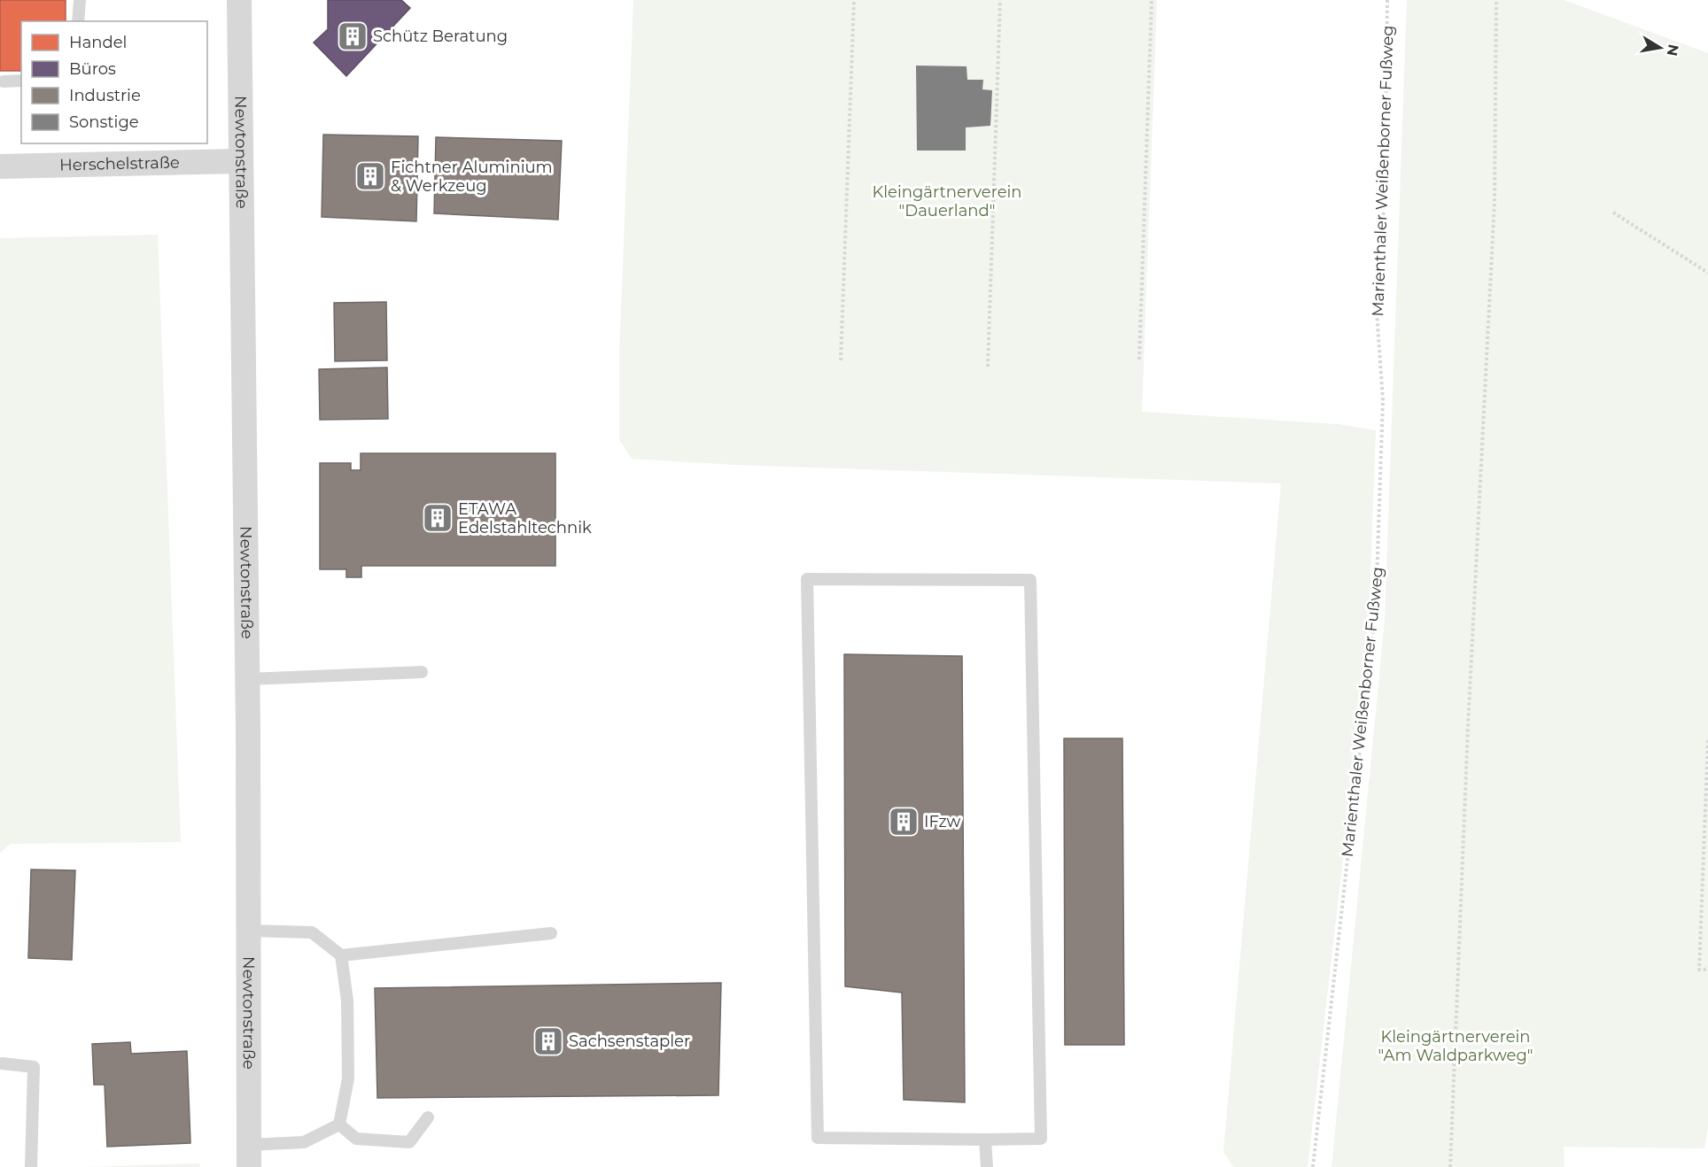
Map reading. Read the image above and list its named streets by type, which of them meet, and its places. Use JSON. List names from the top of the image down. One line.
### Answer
{"streets":{"street":["Newtonstraße","Herschelstraße"],"path":["Marienthaler Weißenborner Fußweg"]},"crossings":[["Newtonstraße","Herschelstraße"]],"parks":["Kleingärtnerverein \"Dauerland\"","Kleingärtnerverein \"Am Waldparkweg\""],"places":{"building":["Schütz Beratung","Fichtner Aluminium & Werkzeug","ETAWA Edelstahltechnik","IFzw","Sachsenstapler"]},"legend":["Handel","Büros","Industrie","Sonstige"],"north":"right"}
